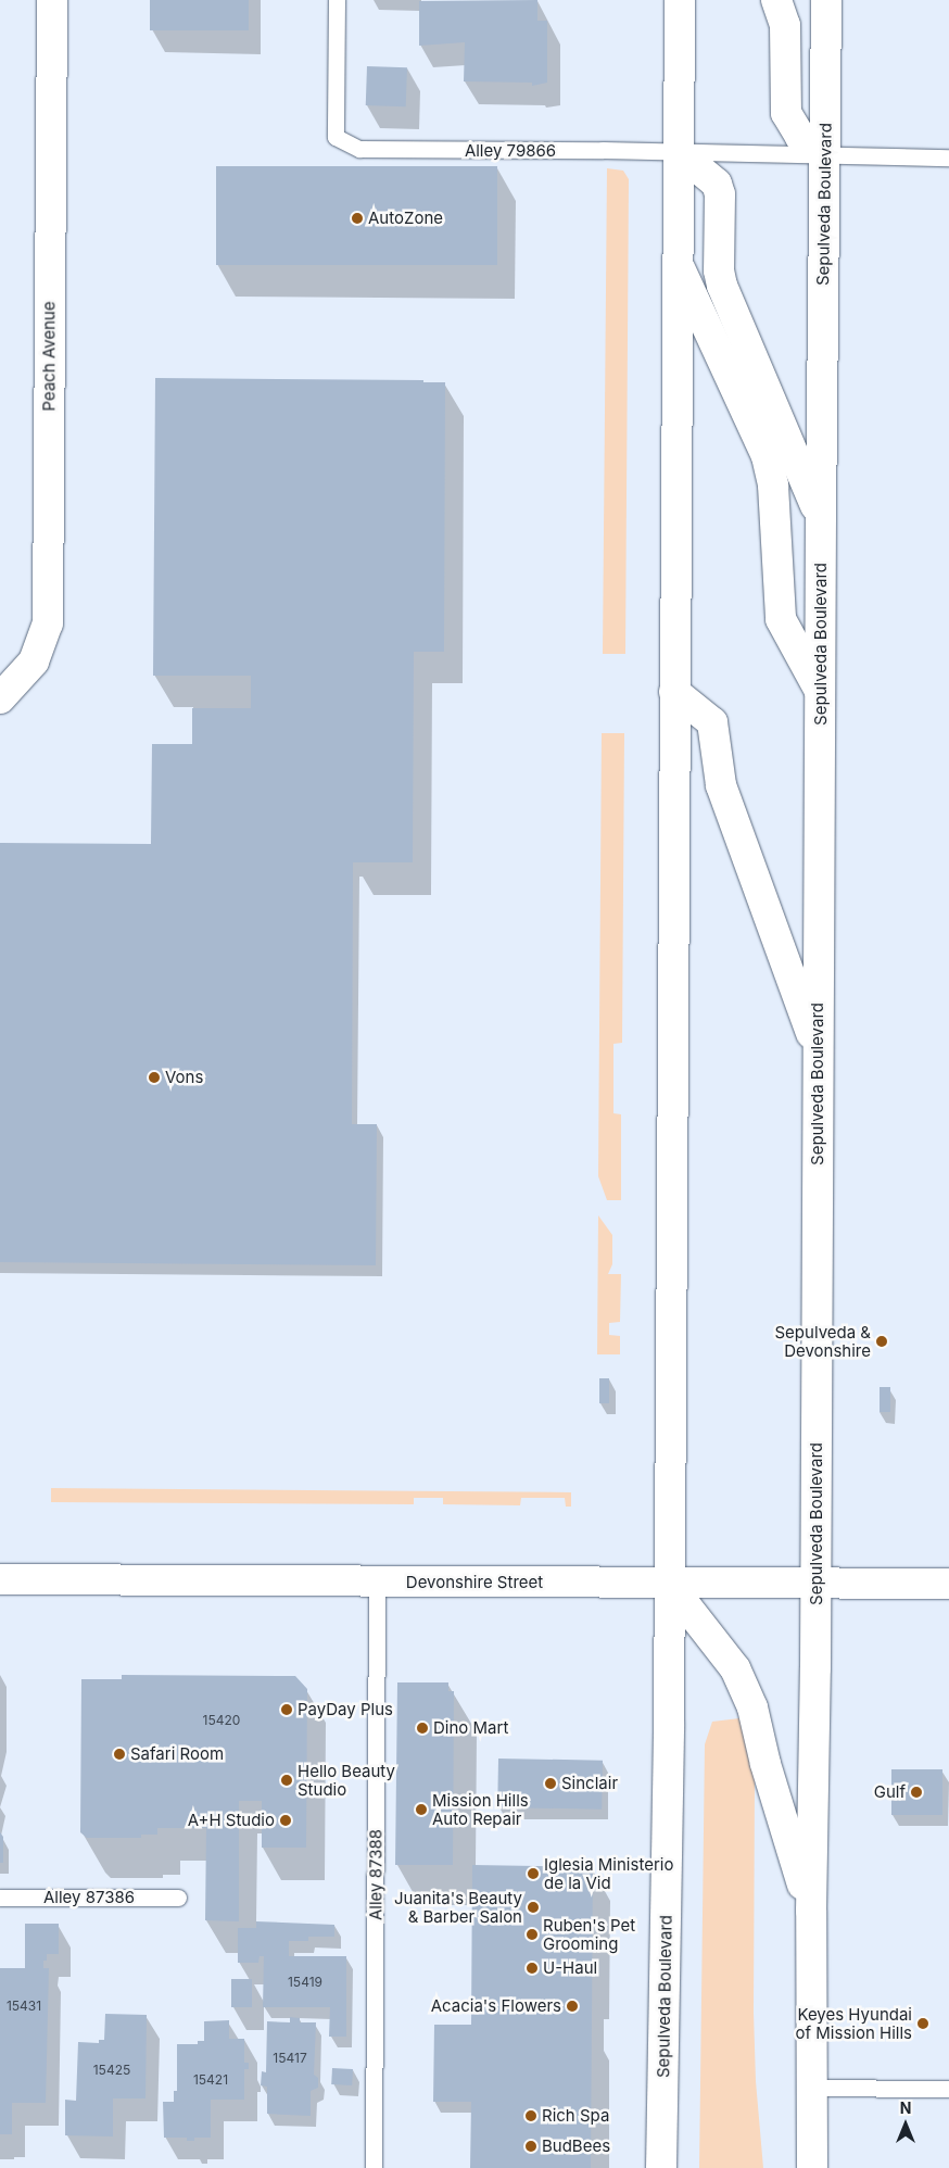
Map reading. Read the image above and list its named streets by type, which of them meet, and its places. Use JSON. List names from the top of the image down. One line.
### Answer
{"streets":{"main road":["Sepulveda Boulevard","Peach Avenue","Devonshire Street"],"lane":["Alley 79866","Alley 87388","Alley 87386"]},"crossings":[["Alley 79866","Sepulveda Boulevard"],["Sepulveda Boulevard","Devonshire Street"],["Devonshire Street","Alley 87388"]],"places":["AutoZone","Vons","Sepulveda & Devonshire","PayDay Plus","Dino Mart","Safari Room","Hello Beauty Studio","Sinclair","Gulf","Mission Hills Auto Repair","A+H Studio","Iglesia Ministerio de la Vid","Juanita's Beauty & Barber Salon","Ruben's Pet Grooming","U-Haul","Acacia's Flowers","Keyes Hyundai of Mission Hills","Rich Spa","BudBees"],"house_numbers":["15420","15419","15431","15417","15425","15421"],"north":"top"}
